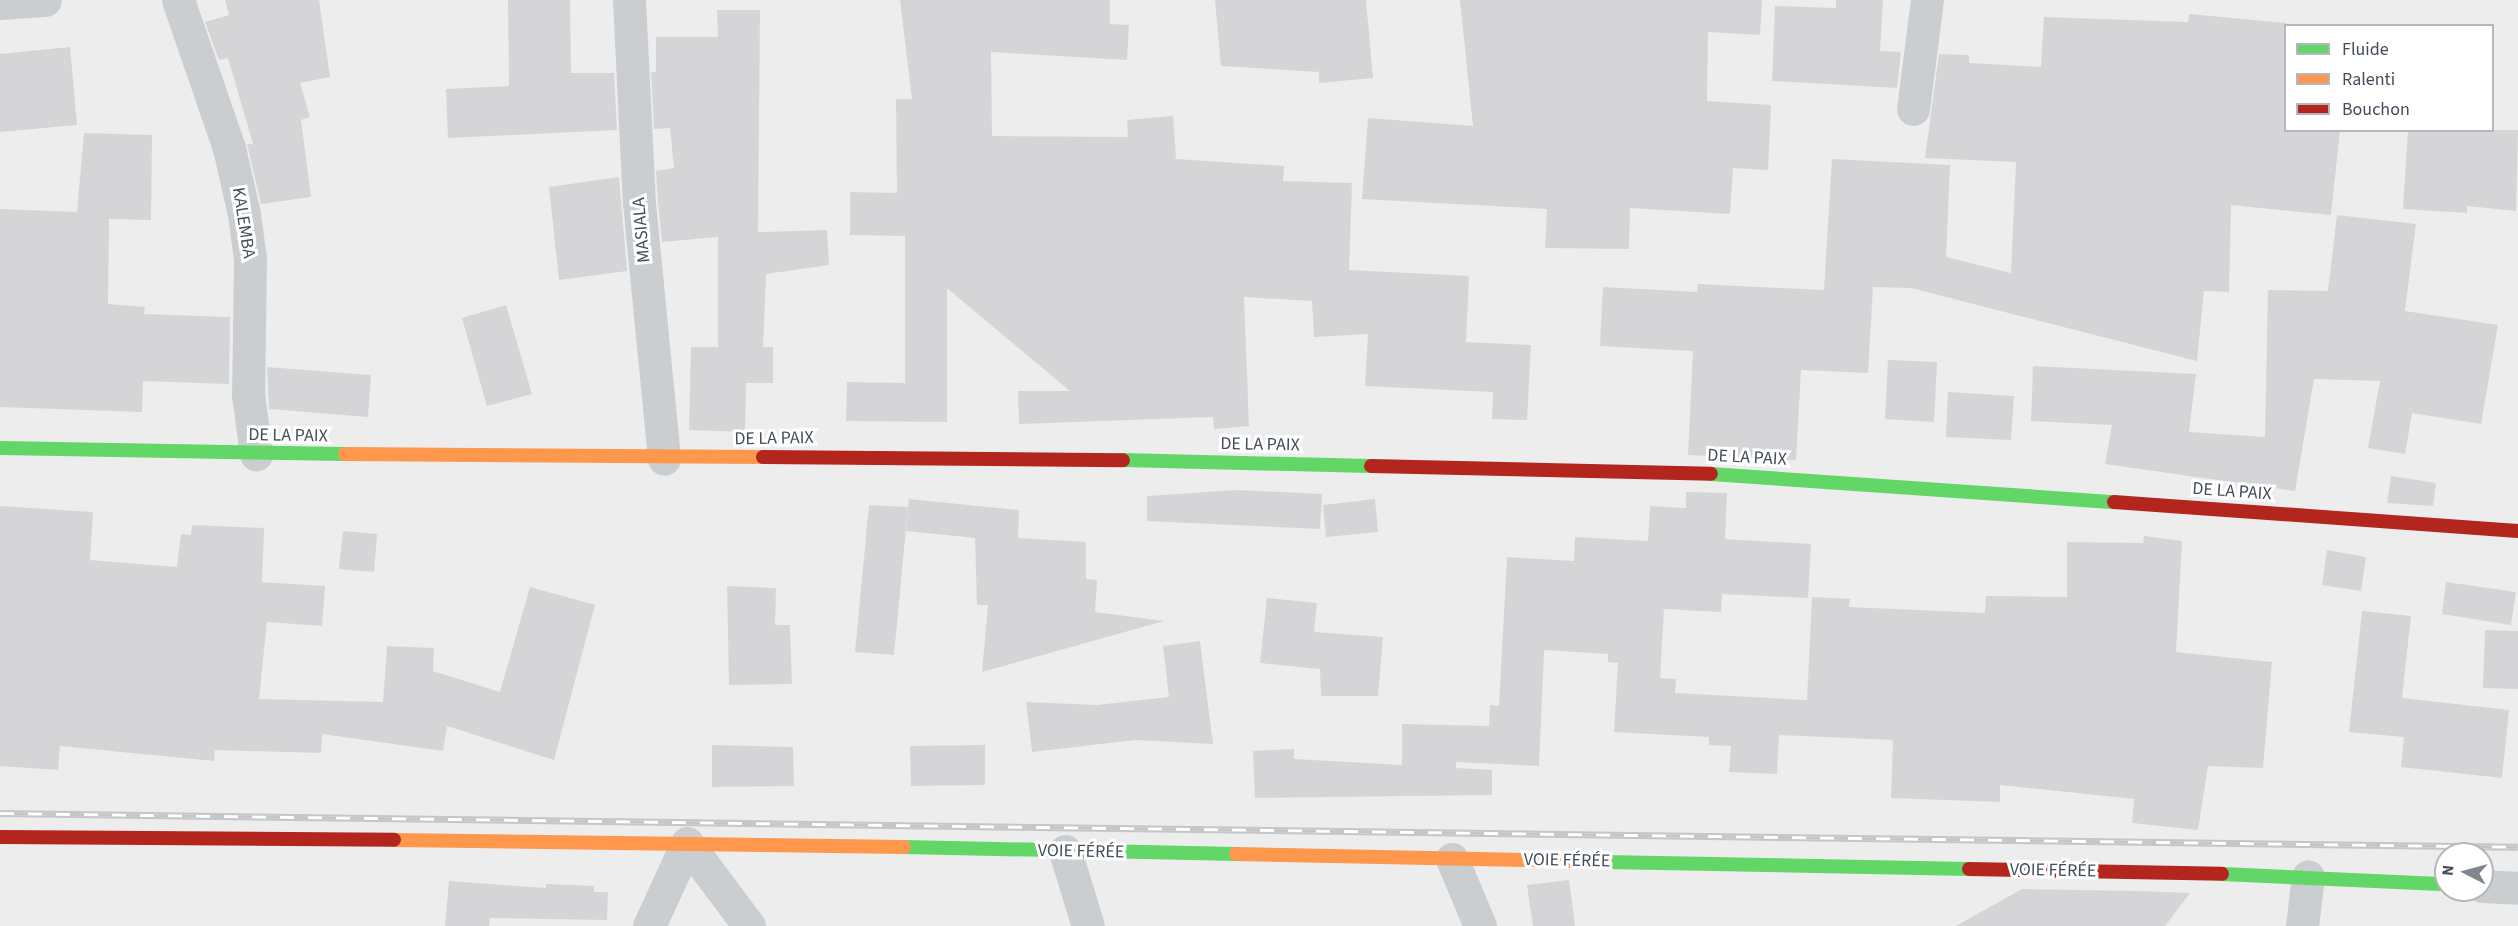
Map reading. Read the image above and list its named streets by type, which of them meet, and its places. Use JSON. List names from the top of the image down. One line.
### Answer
{"streets":{"street":["KALEMBA","MASIALA","DE LA PAIX","VOIE FÉRÉE"]},"crossings":[["KALEMBA","DE LA PAIX"],["MASIALA","DE LA PAIX"]],"legend":["Fluide","Ralenti","Bouchon"],"north":"left"}
